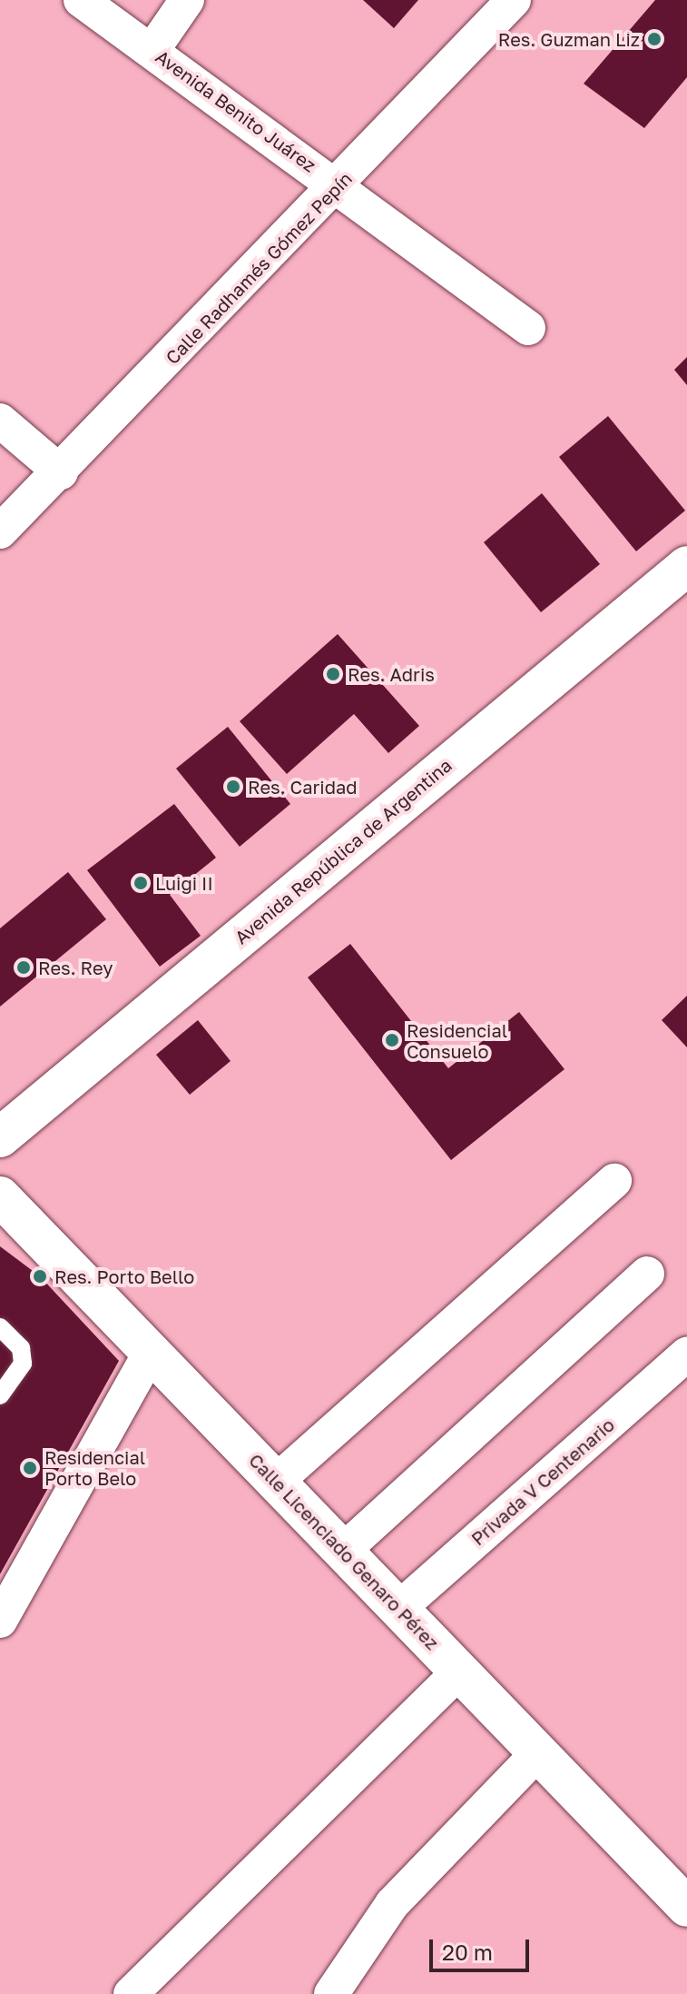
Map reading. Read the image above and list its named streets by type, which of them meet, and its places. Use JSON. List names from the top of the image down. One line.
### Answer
{"streets":{"main road":["Avenida República de Argentina","Calle Licenciado Genaro Pérez"],"street":["Avenida Benito Juárez","Calle Radhamés Gómez Pepín","Privada V Centenario"]},"crossings":[["Avenida Benito Juárez","Calle Radhamés Gómez Pepín"],["Privada V Centenario","Calle Licenciado Genaro Pérez"]],"places":["Res. Guzman Liz","Res. Adris","Res. Caridad","Luigi II","Res. Rey","Residencial Consuelo","Res. Porto Bello","Residencial Porto Belo"],"scale_bar":"20 m"}
